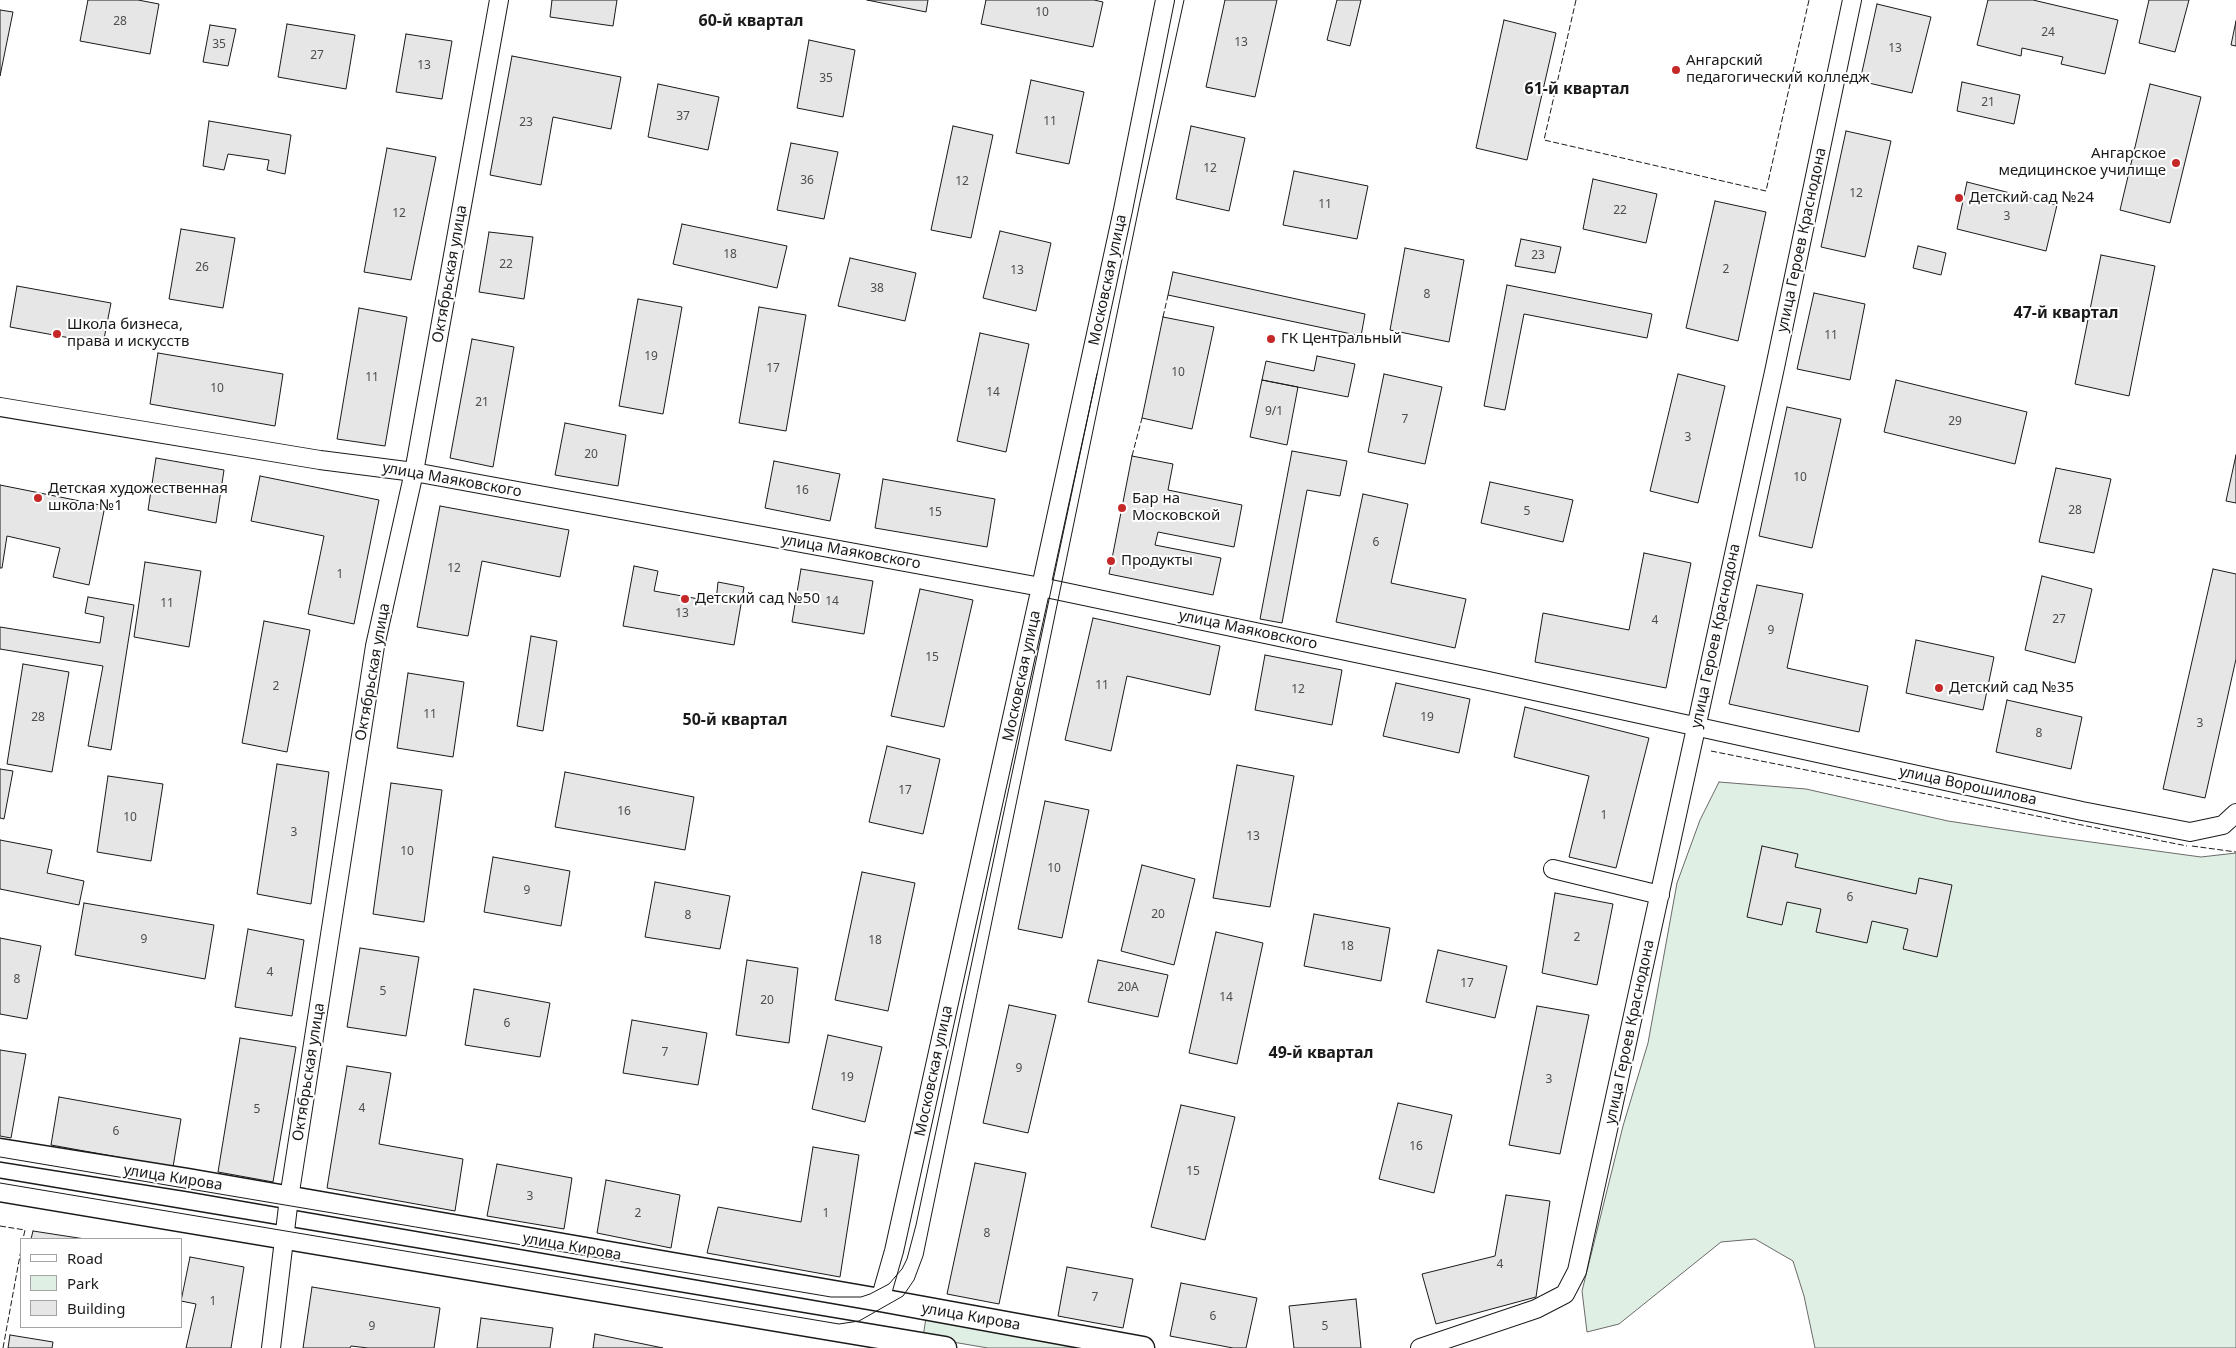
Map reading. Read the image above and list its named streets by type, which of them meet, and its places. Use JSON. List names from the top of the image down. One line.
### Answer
{"streets":{"street":["улица Героев Краснодона","Октябрьская улица","Московская улица","улица Маяковского","улица Ворошилова","улица Кирова"]},"crossings":[["улица Героев Краснодона","улица Маяковского"],["улица Героев Краснодона","улица Ворошилова"],["Октябрьская улица","улица Маяковского"],["Октябрьская улица","улица Кирова"],["Московская улица","улица Маяковского"],["Московская улица","улица Кирова"],["улица Маяковского","улица Ворошилова"]],"districts":["60-й квартал","61-й квартал","47-й квартал","50-й квартал","49-й квартал"],"places":["Ангарский педагогический колледж","Ангарское медицинское училище","Детский сад №24","Школа бизнеса, права и искусств","ГК Центральный","Детская художественная школа №1","Бар на Московской","Продукты","Детский сад №50","Детский сад №35"],"house_numbers":["10","28","24","13","35","13","27","13","35","21","37","11","23","12","36","12","12","11","22","12","3","18","23","22","26","2","13","38","8","11","19","17","10","11","10","14","21","9/1","7","29","3","20","10","16","28","5","15","6","12","1","14","11","13","27","4","9","15","11","2","12","11","28","19","3","8","17","16","1","10","3","13","10","10","9","6","20","8","2","9","18","18","4","8","17","20А","5","14","20","6","7","9","19","3","4","5","6","16","15","3","2","1","8","4","7","1","6","9","5"],"legend":["Road","Park","Building"]}
